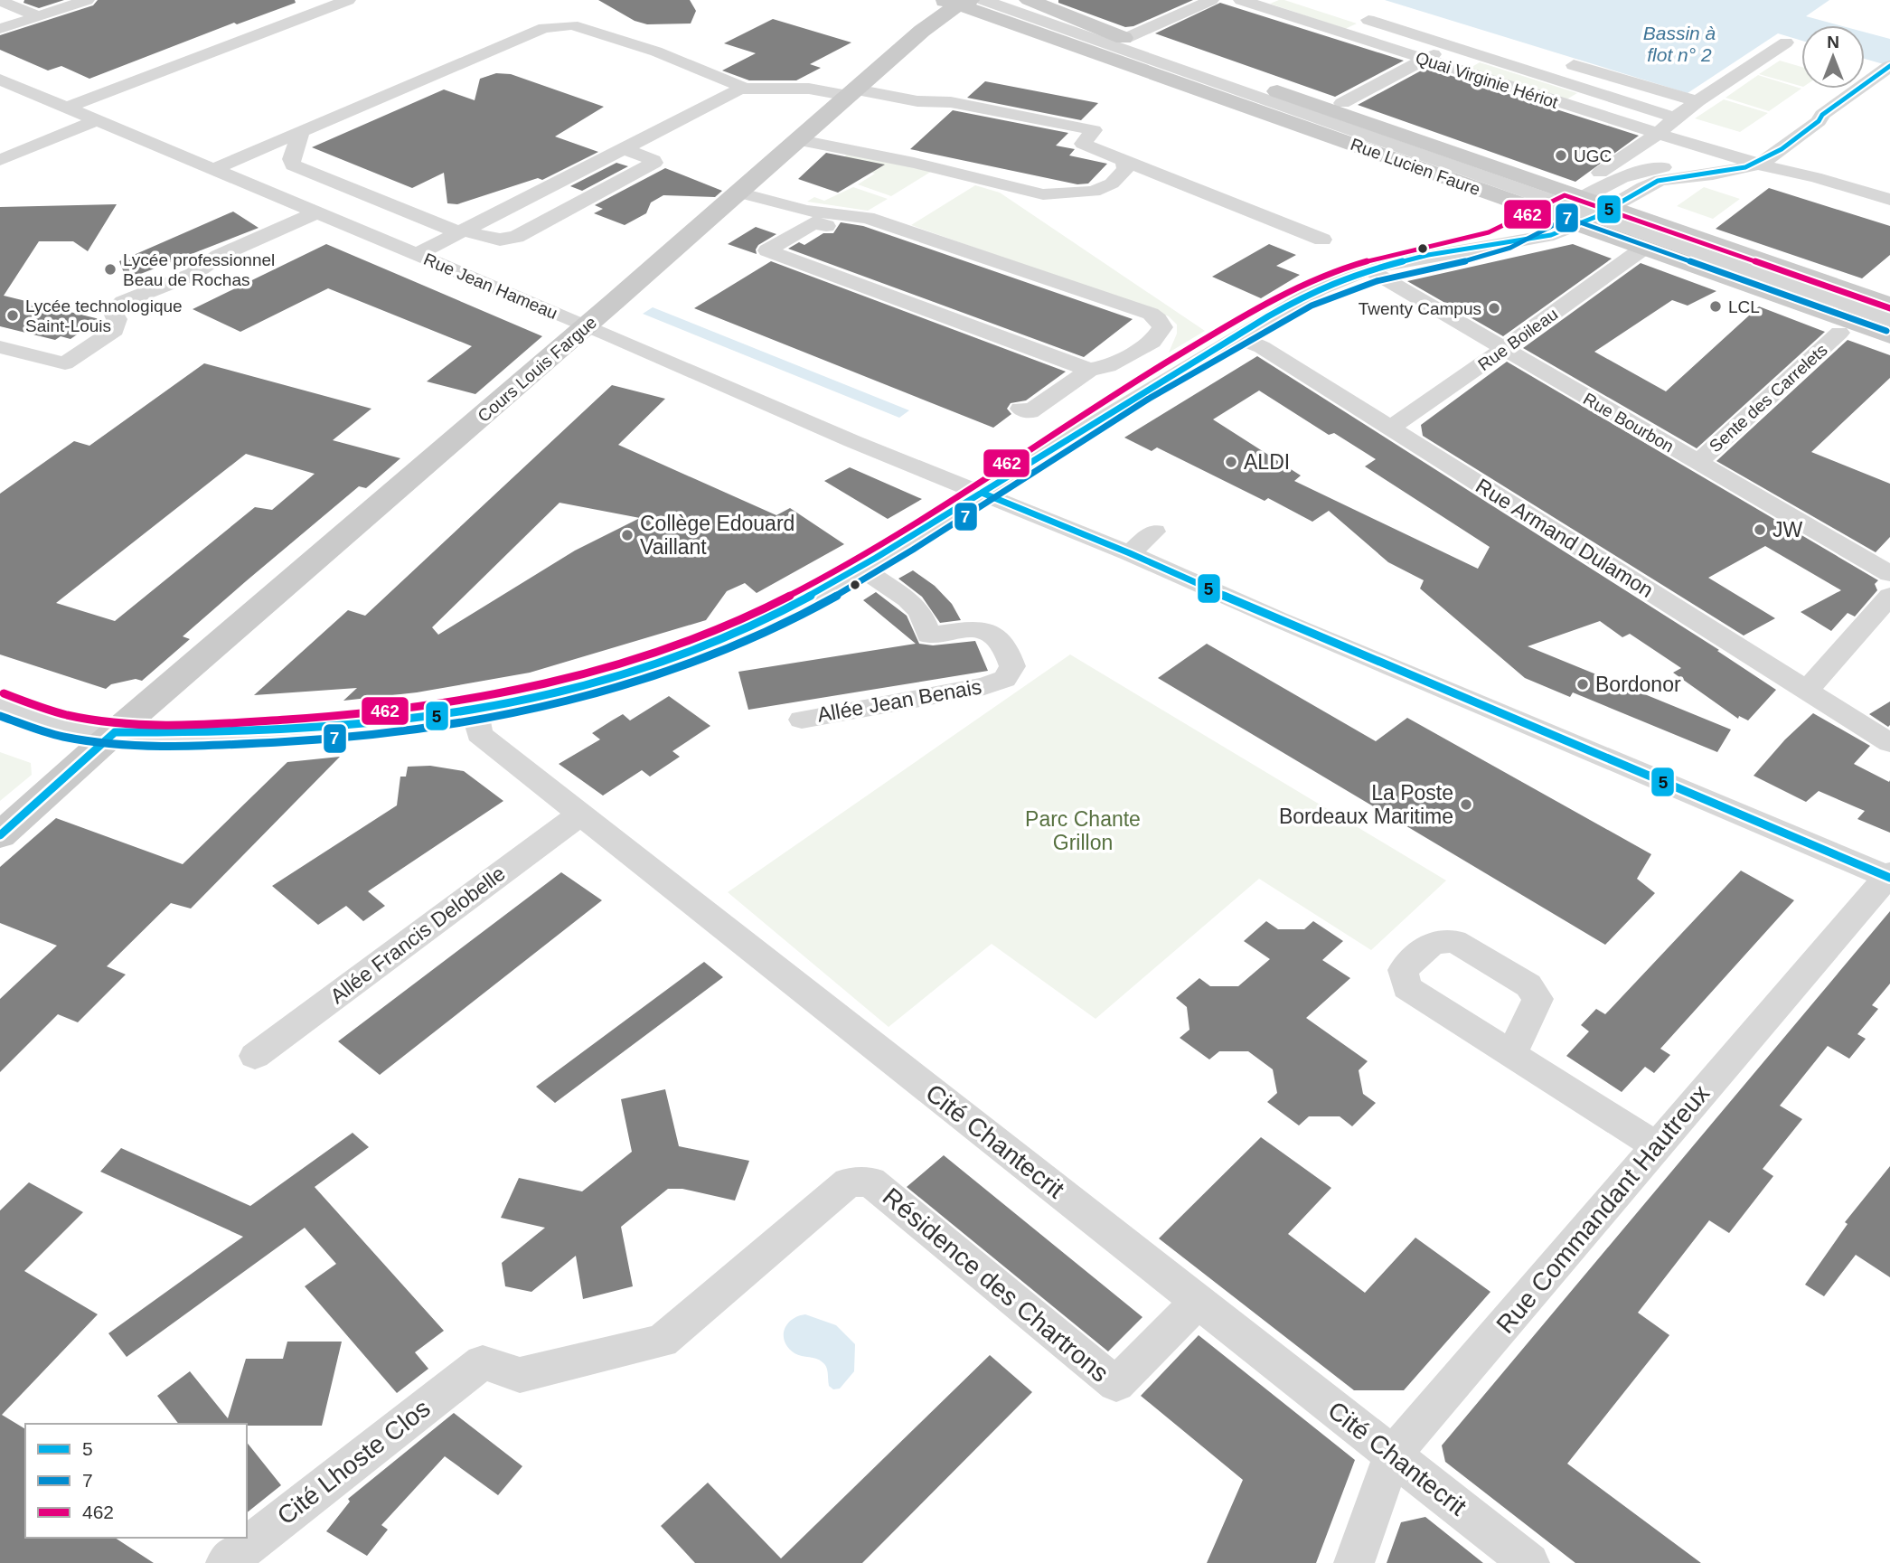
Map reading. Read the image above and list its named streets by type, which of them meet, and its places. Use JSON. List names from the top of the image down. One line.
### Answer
{"streets":{"main road":["Rue Lucien Faure","Cours Louis Fargue"],"street":["Quai Virginie Hériot","Rue Jean Hameau","Rue Boileau","Sente des Carrelets","Rue Bourbon","Rue Armand Dulamon","Allée Jean Benais","Allée Francis Delobelle","Cité Chantecrit","Rue Commandant Hautreux","Résidence des Chartrons","Cité Lhoste Clos"]},"crossings":[["Rue Lucien Faure","Rue Boileau"],["Rue Lucien Faure","Cours Louis Fargue"],["Rue Jean Hameau","Cours Louis Fargue"],["Rue Jean Hameau","Rue Commandant Hautreux"],["Rue Boileau","Rue Bourbon"],["Rue Boileau","Rue Armand Dulamon"],["Sente des Carrelets","Rue Bourbon"],["Allée Francis Delobelle","Cité Chantecrit"],["Cité Chantecrit","Rue Commandant Hautreux"],["Cité Chantecrit","Résidence des Chartrons"],["Résidence des Chartrons","Cité Lhoste Clos"]],"water":["Bassin à flot n° 2"],"parks":["Parc Chante Grillon"],"places":["UGC","Lycée professionnel Beau de Rochas","LCL","Twenty Campus","Lycée technologique Saint-Louis","ALDI","JW","Collège Edouard Vaillant","Bordonor","La Poste Bordeaux Maritime"],"lines":["transit line 5","transit line 462","transit line 7"],"legend":["5","7","462"],"north":"top"}
